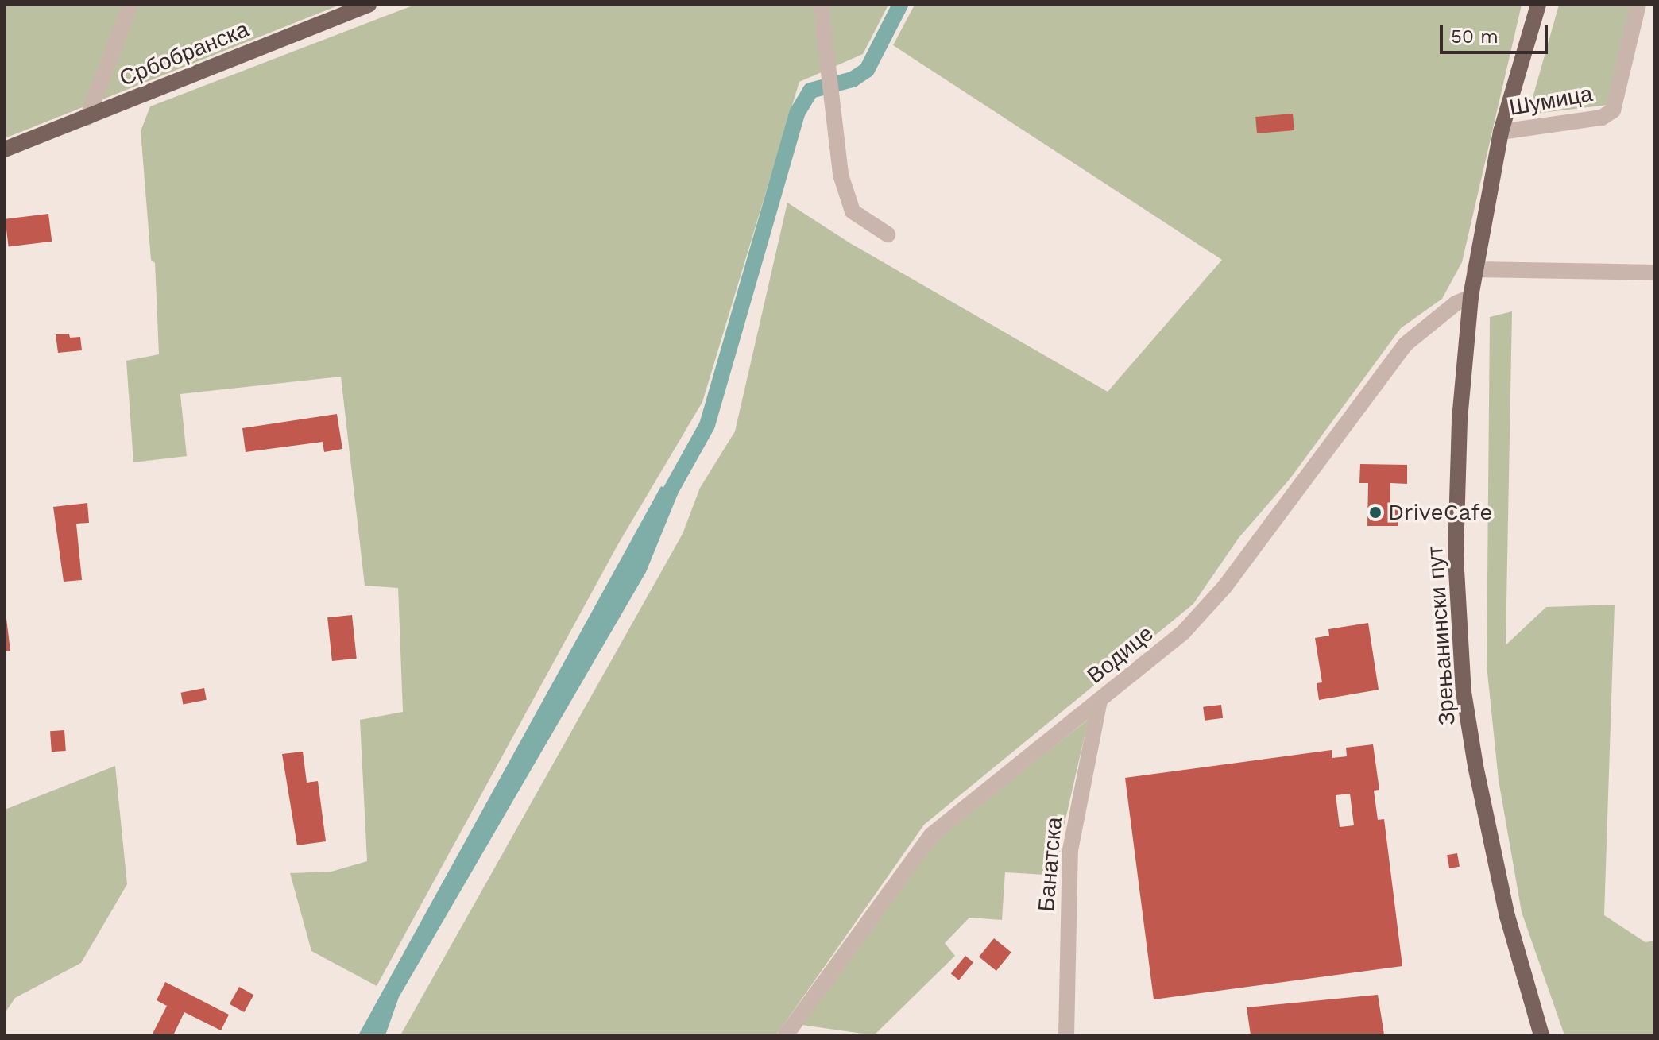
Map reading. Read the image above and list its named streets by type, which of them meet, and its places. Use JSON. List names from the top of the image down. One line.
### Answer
{"streets":{"main road":["Србобранска","Зрењанински пут"],"street":["Шумица","Водице","Банатска"]},"crossings":[["Шумица","Зрењанински пут"],["Зрењанински пут","Водице"],["Водице","Банатска"]],"places":["DriveCafe"],"scale_bar":"50 m"}
